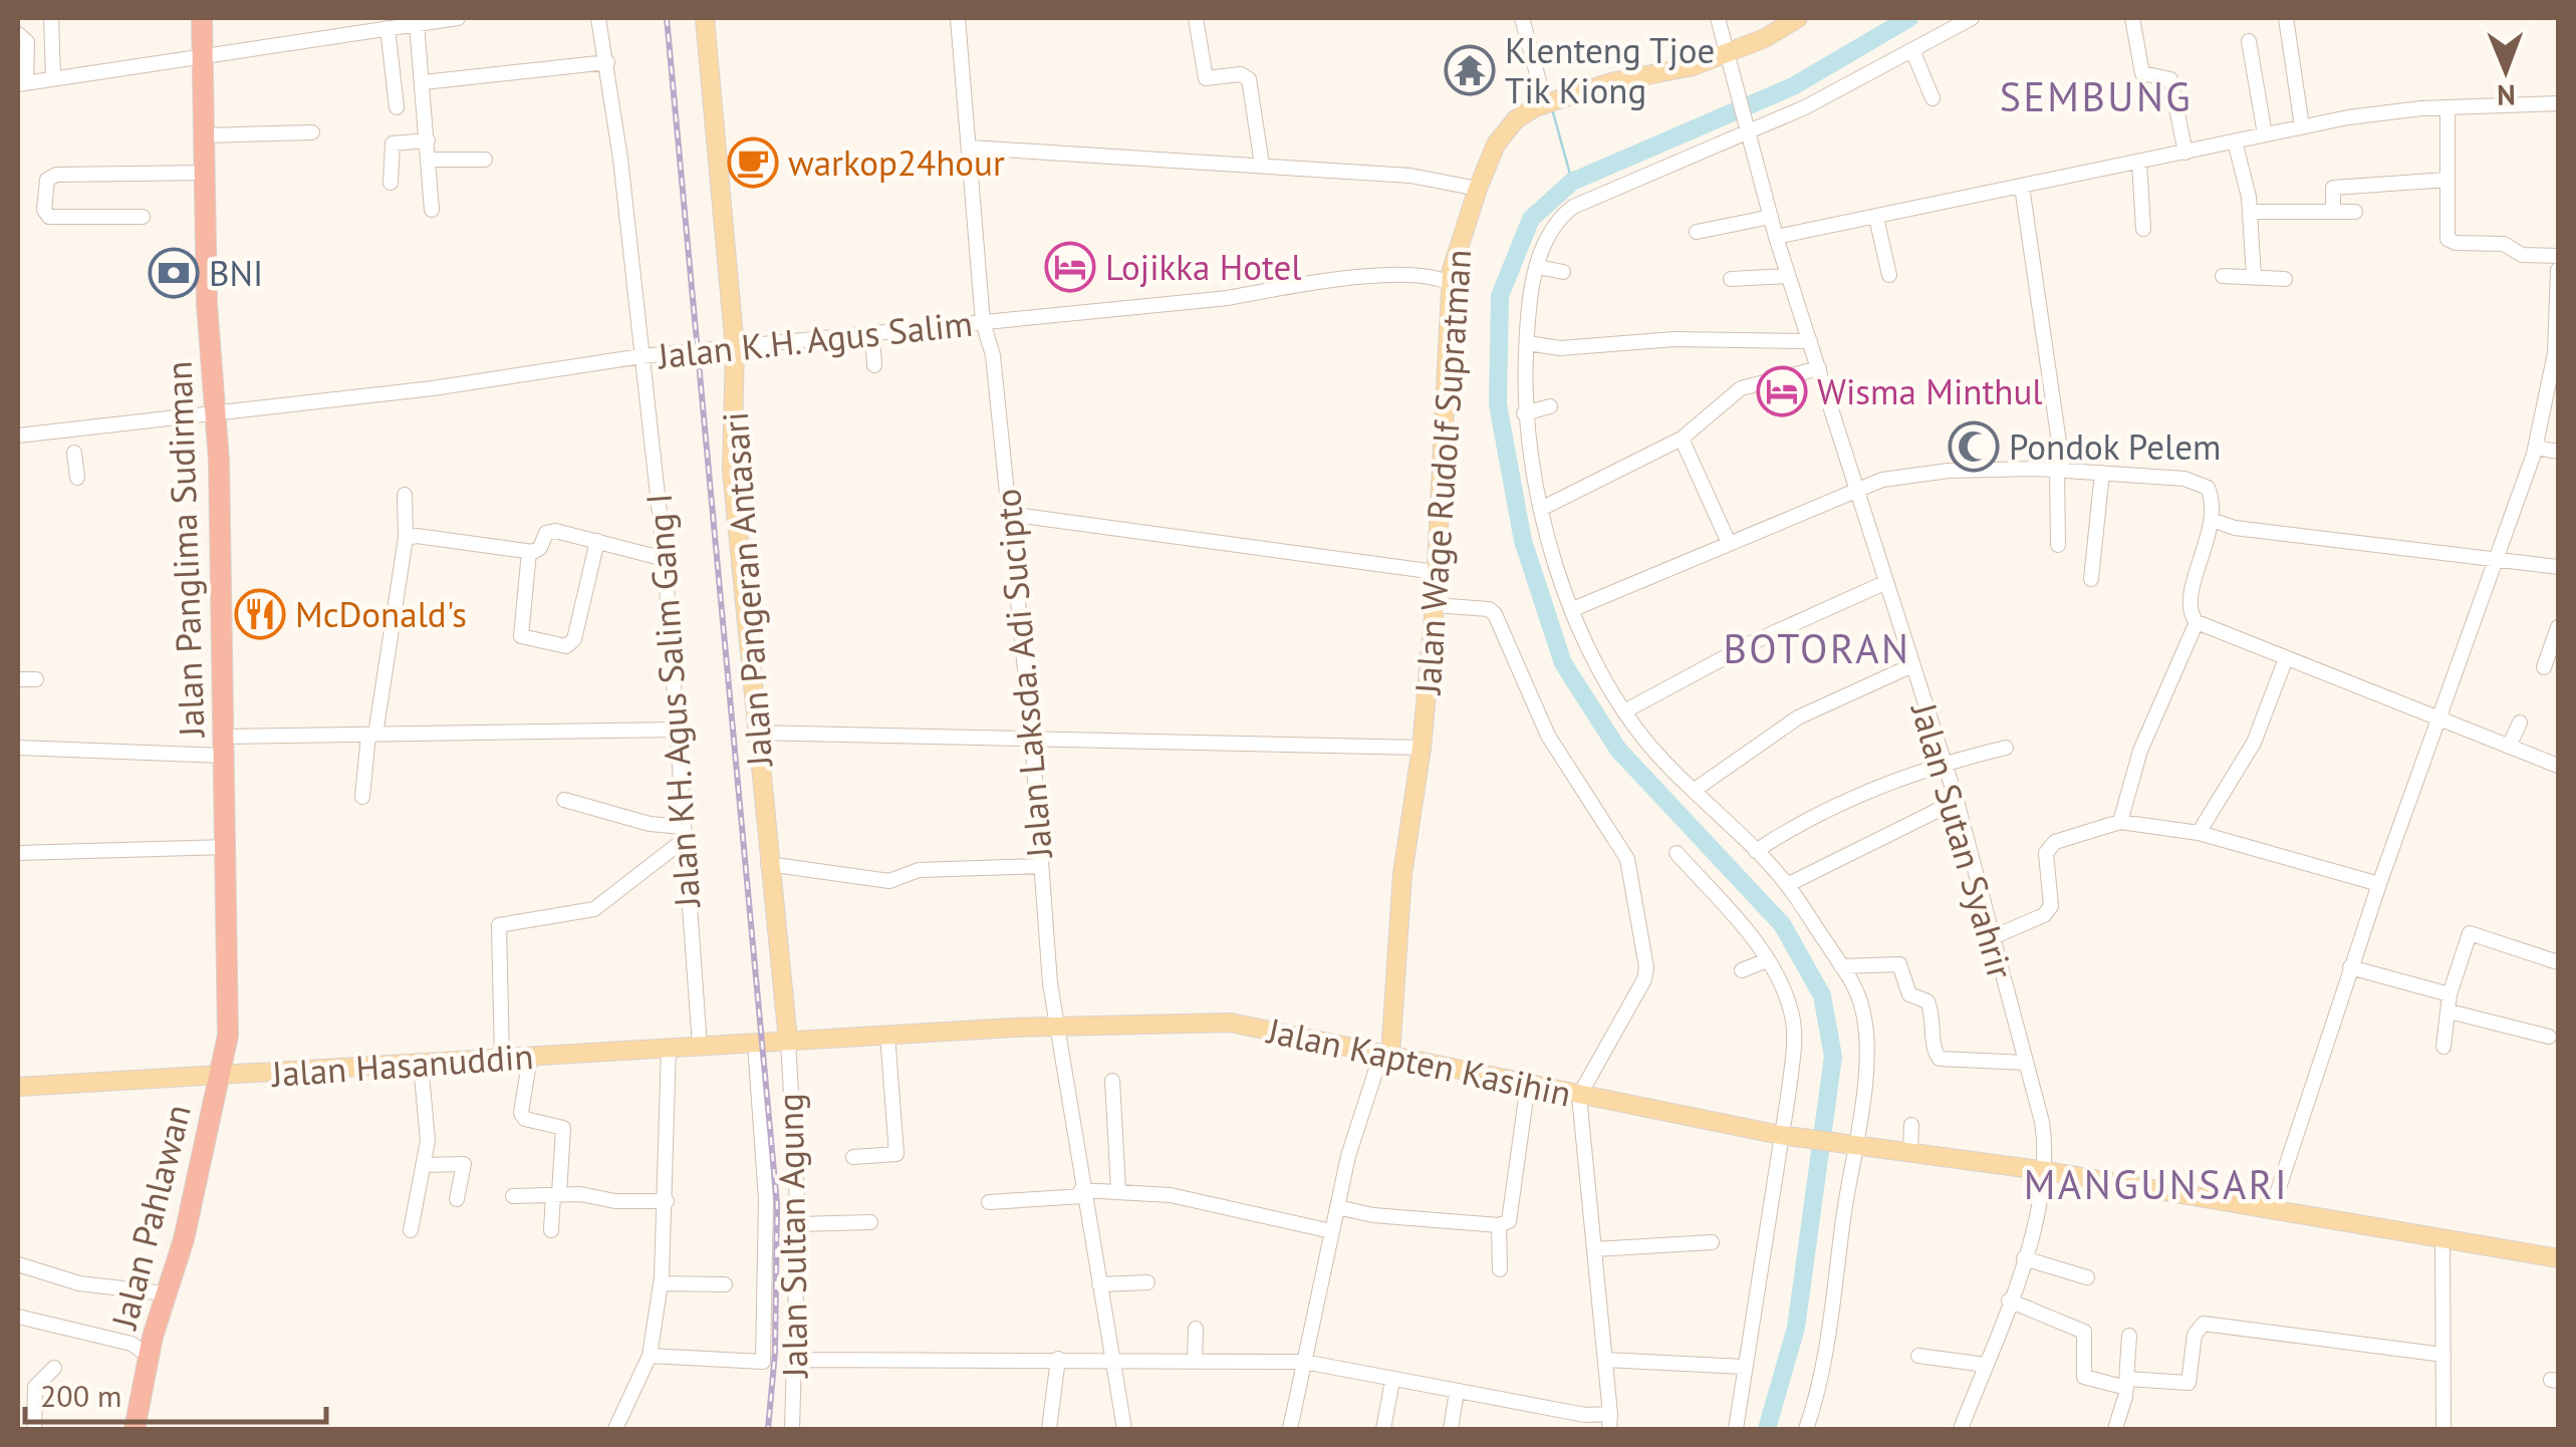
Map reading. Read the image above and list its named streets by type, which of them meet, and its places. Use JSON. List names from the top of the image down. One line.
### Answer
{"streets":{"highway":["Jalan Panglima Sudirman","Jalan Pahlawan"],"main road":["Jalan Wage Rudolf Supratman","Jalan Pangeran Antasari","Jalan Kapten Kasihin","Jalan Hasanuddin"],"street":["Jalan K.H. Agus Salim","Jalan Laksda. Adi Sucipto","Jalan KH. Agus Salim Gang I","Jalan Sutan Syahrir","Jalan Sultan Agung"]},"crossings":[["Jalan K.H. Agus Salim","Jalan Wage Rudolf Supratman"],["Jalan K.H. Agus Salim","Jalan Panglima Sudirman"],["Jalan K.H. Agus Salim","Jalan Pangeran Antasari"],["Jalan K.H. Agus Salim","Jalan Laksda. Adi Sucipto"],["Jalan K.H. Agus Salim","Jalan KH. Agus Salim Gang I"],["Jalan Wage Rudolf Supratman","Jalan Sutan Syahrir"],["Jalan Wage Rudolf Supratman","Jalan Kapten Kasihin"],["Jalan Panglima Sudirman","Jalan Hasanuddin"],["Jalan Panglima Sudirman","Jalan Pahlawan"],["Jalan Pangeran Antasari","Jalan Kapten Kasihin"],["Jalan Pangeran Antasari","Jalan Hasanuddin"],["Jalan Pangeran Antasari","Jalan Sultan Agung"],["Jalan Laksda. Adi Sucipto","Jalan Kapten Kasihin"],["Jalan KH. Agus Salim Gang I","Jalan Hasanuddin"],["Jalan Sutan Syahrir","Jalan Kapten Kasihin"],["Jalan Kapten Kasihin","Jalan Hasanuddin"],["Jalan Kapten Kasihin","Jalan Sultan Agung"],["Jalan Hasanuddin","Jalan Pahlawan"],["Jalan Hasanuddin","Jalan Sultan Agung"]],"districts":["SEMBUNG","BOTORAN","MANGUNSARI"],"places":{"temple":["Klenteng Tjoe Tik Kiong"],"cafe":["warkop24hour"],"hotel":["Lojikka Hotel","Wisma Minthul"],"bank":["BNI"],"mosque":["Pondok Pelem"],"restaurant":["McDonald's"]},"scale_bar":"200 m","north":"bottom"}
